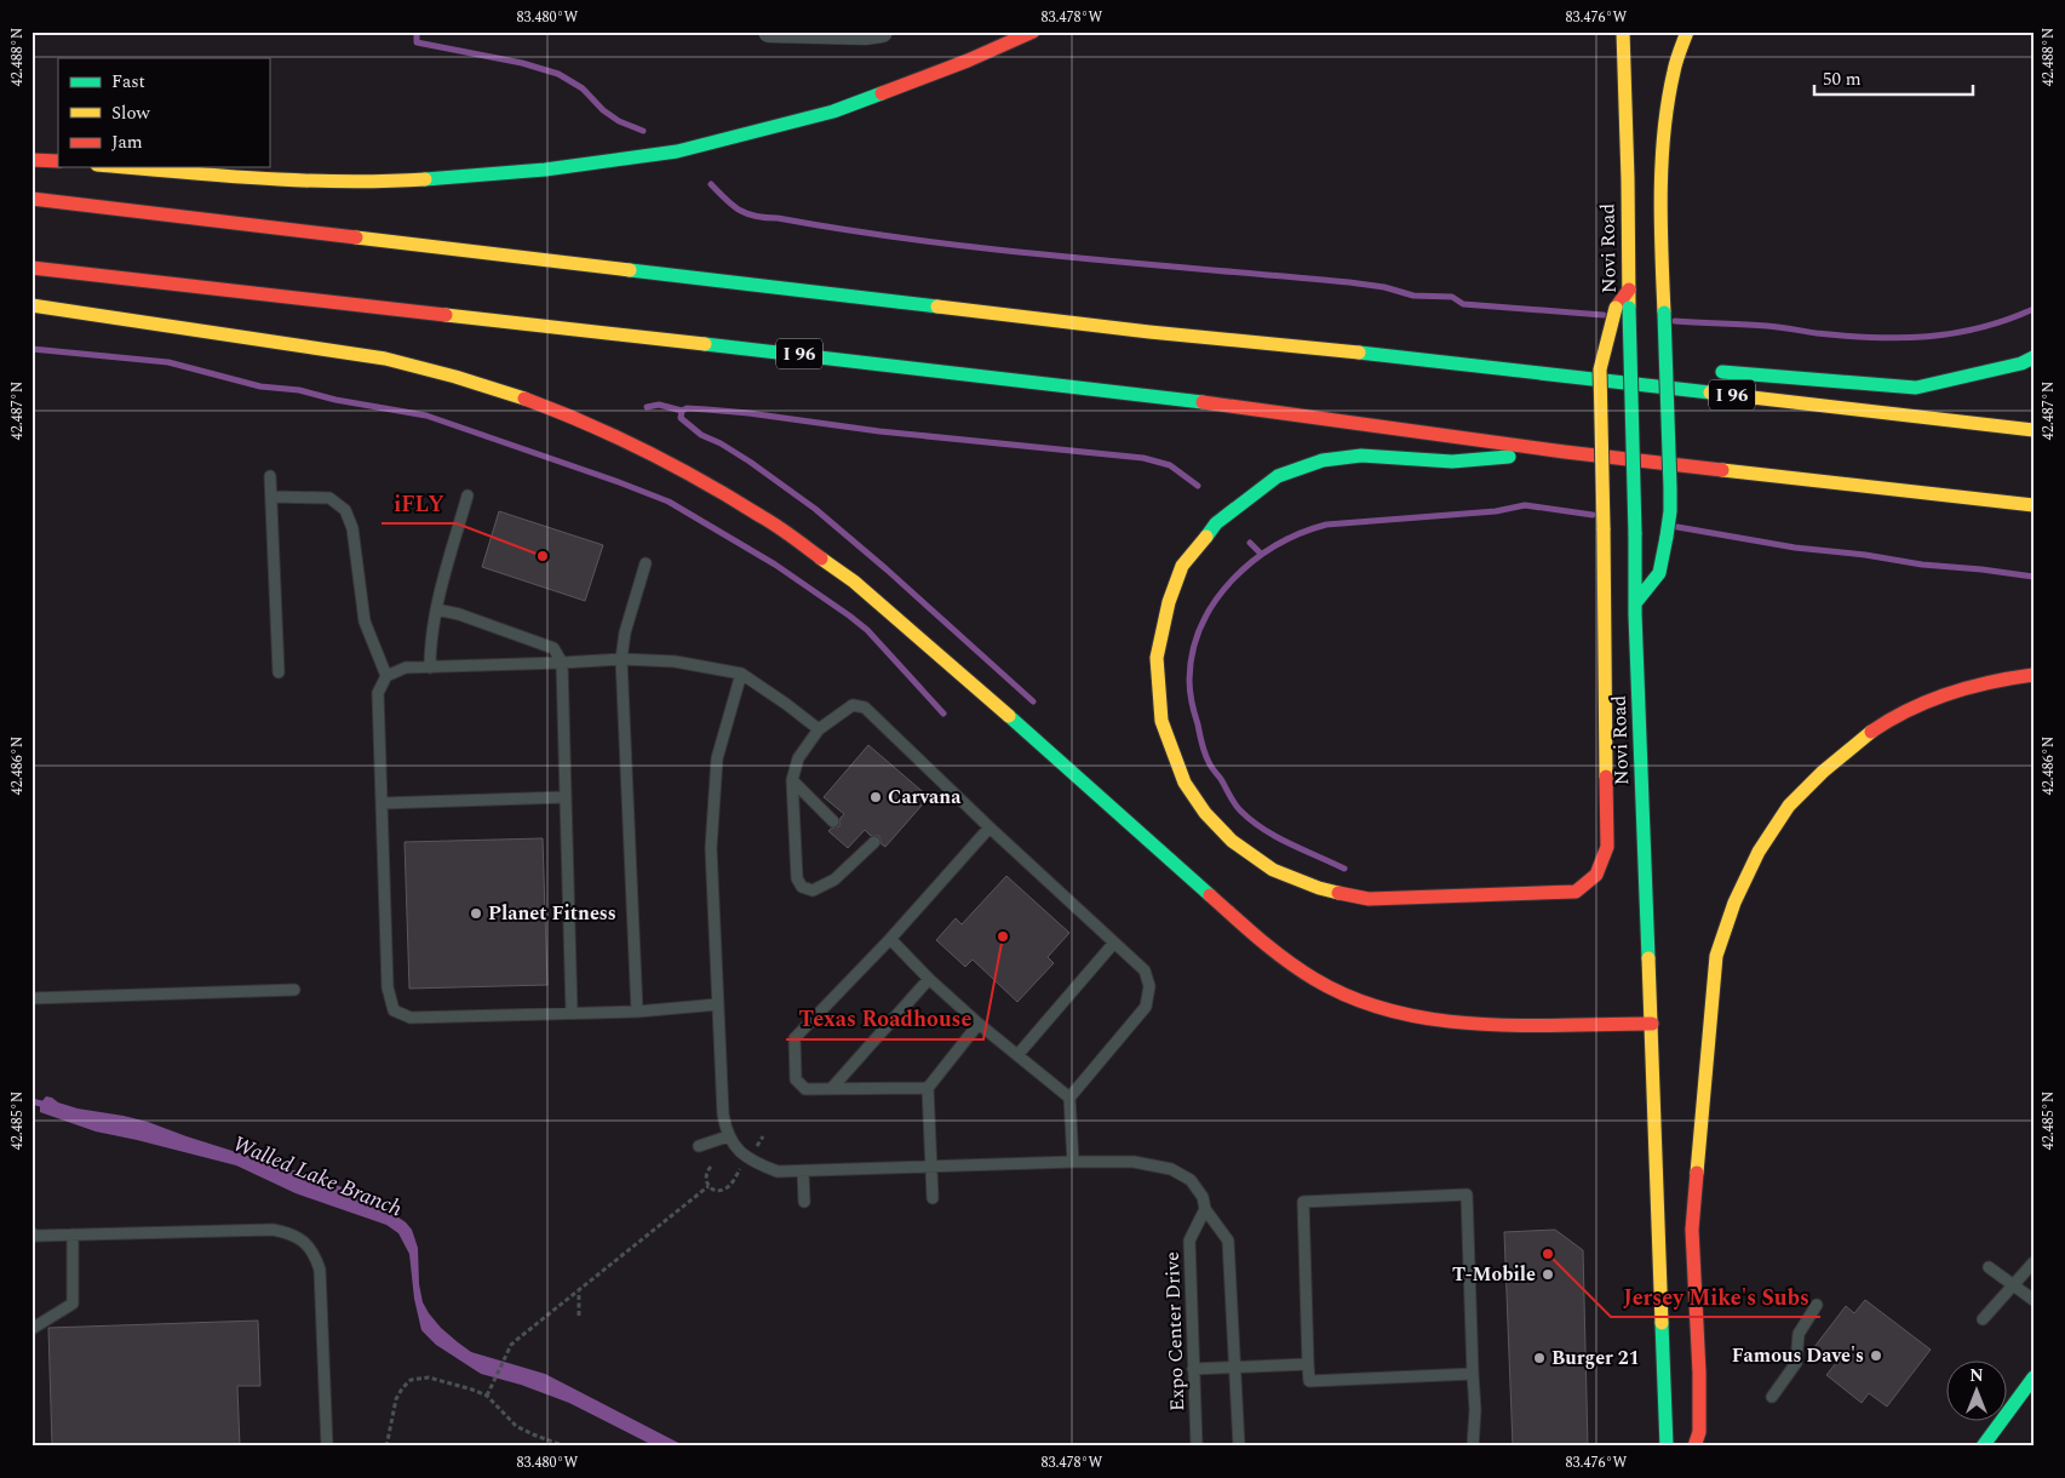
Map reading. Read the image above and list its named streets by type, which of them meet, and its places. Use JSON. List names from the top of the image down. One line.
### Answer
{"streets":{"main road":["Novi Road","I 96"],"lane":["Expo Center Drive"]},"water":["Walled Lake Branch"],"places":["iFLY","Carvana","Planet Fitness","Texas Roadhouse","Jersey Mike's Subs","T-Mobile","Famous Dave's","Burger 21"],"legend":["Fast","Slow","Jam"],"scale_bar":"50 m","north":"top","coordinates":["83.480°W","83.478°W","83.476°W","42.488°N","42.487°N","42.486°N","42.485°N"]}
